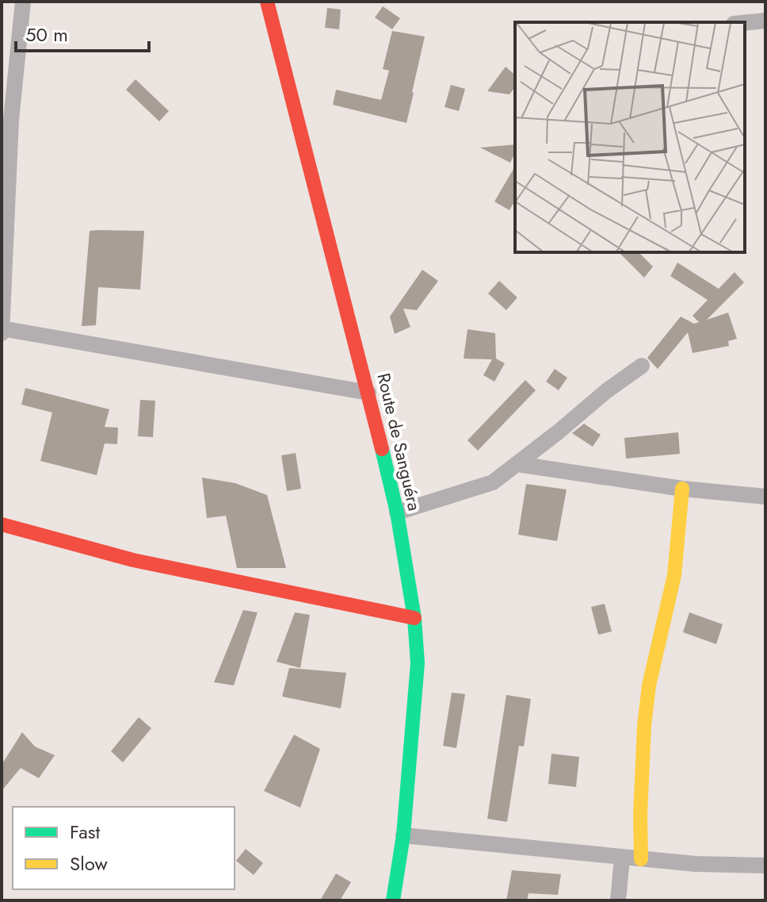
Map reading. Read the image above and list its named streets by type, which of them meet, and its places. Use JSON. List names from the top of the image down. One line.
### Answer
{"streets":{"street":["Route de Sanguéra"]},"legend":["Fast","Slow"],"scale_bar":"50 m"}
